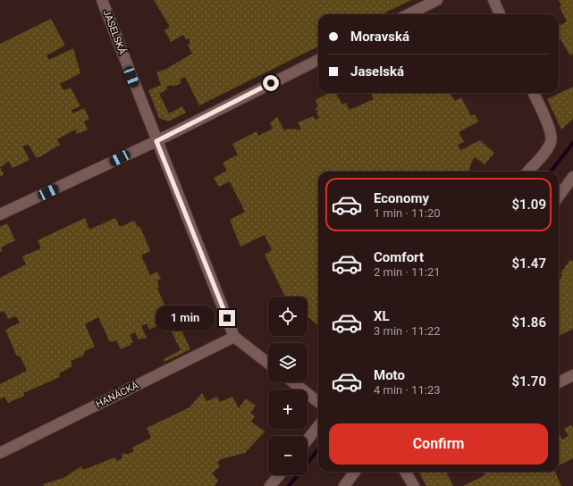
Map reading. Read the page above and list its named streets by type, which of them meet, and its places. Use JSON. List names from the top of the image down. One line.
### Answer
{"streets":{"street":["JASELSKÁ","HANÁCKÁ"]},"crossings":[["JASELSKÁ","HANÁCKÁ"]],"page":{"banner":["Moravská","Jaselská"],"list":[{"name":"Economy","note":"1 min · 11:20","value":"$1.09"},{"name":"Comfort","note":"2 min · 11:21","value":"$1.47"},{"name":"XL","note":"3 min · 11:22","value":"$1.86"},{"name":"Moto","note":"4 min · 11:23","value":"$1.70"}],"map_buttons":["+","−"],"bubble":"1 min","buttons":"Confirm"}}
